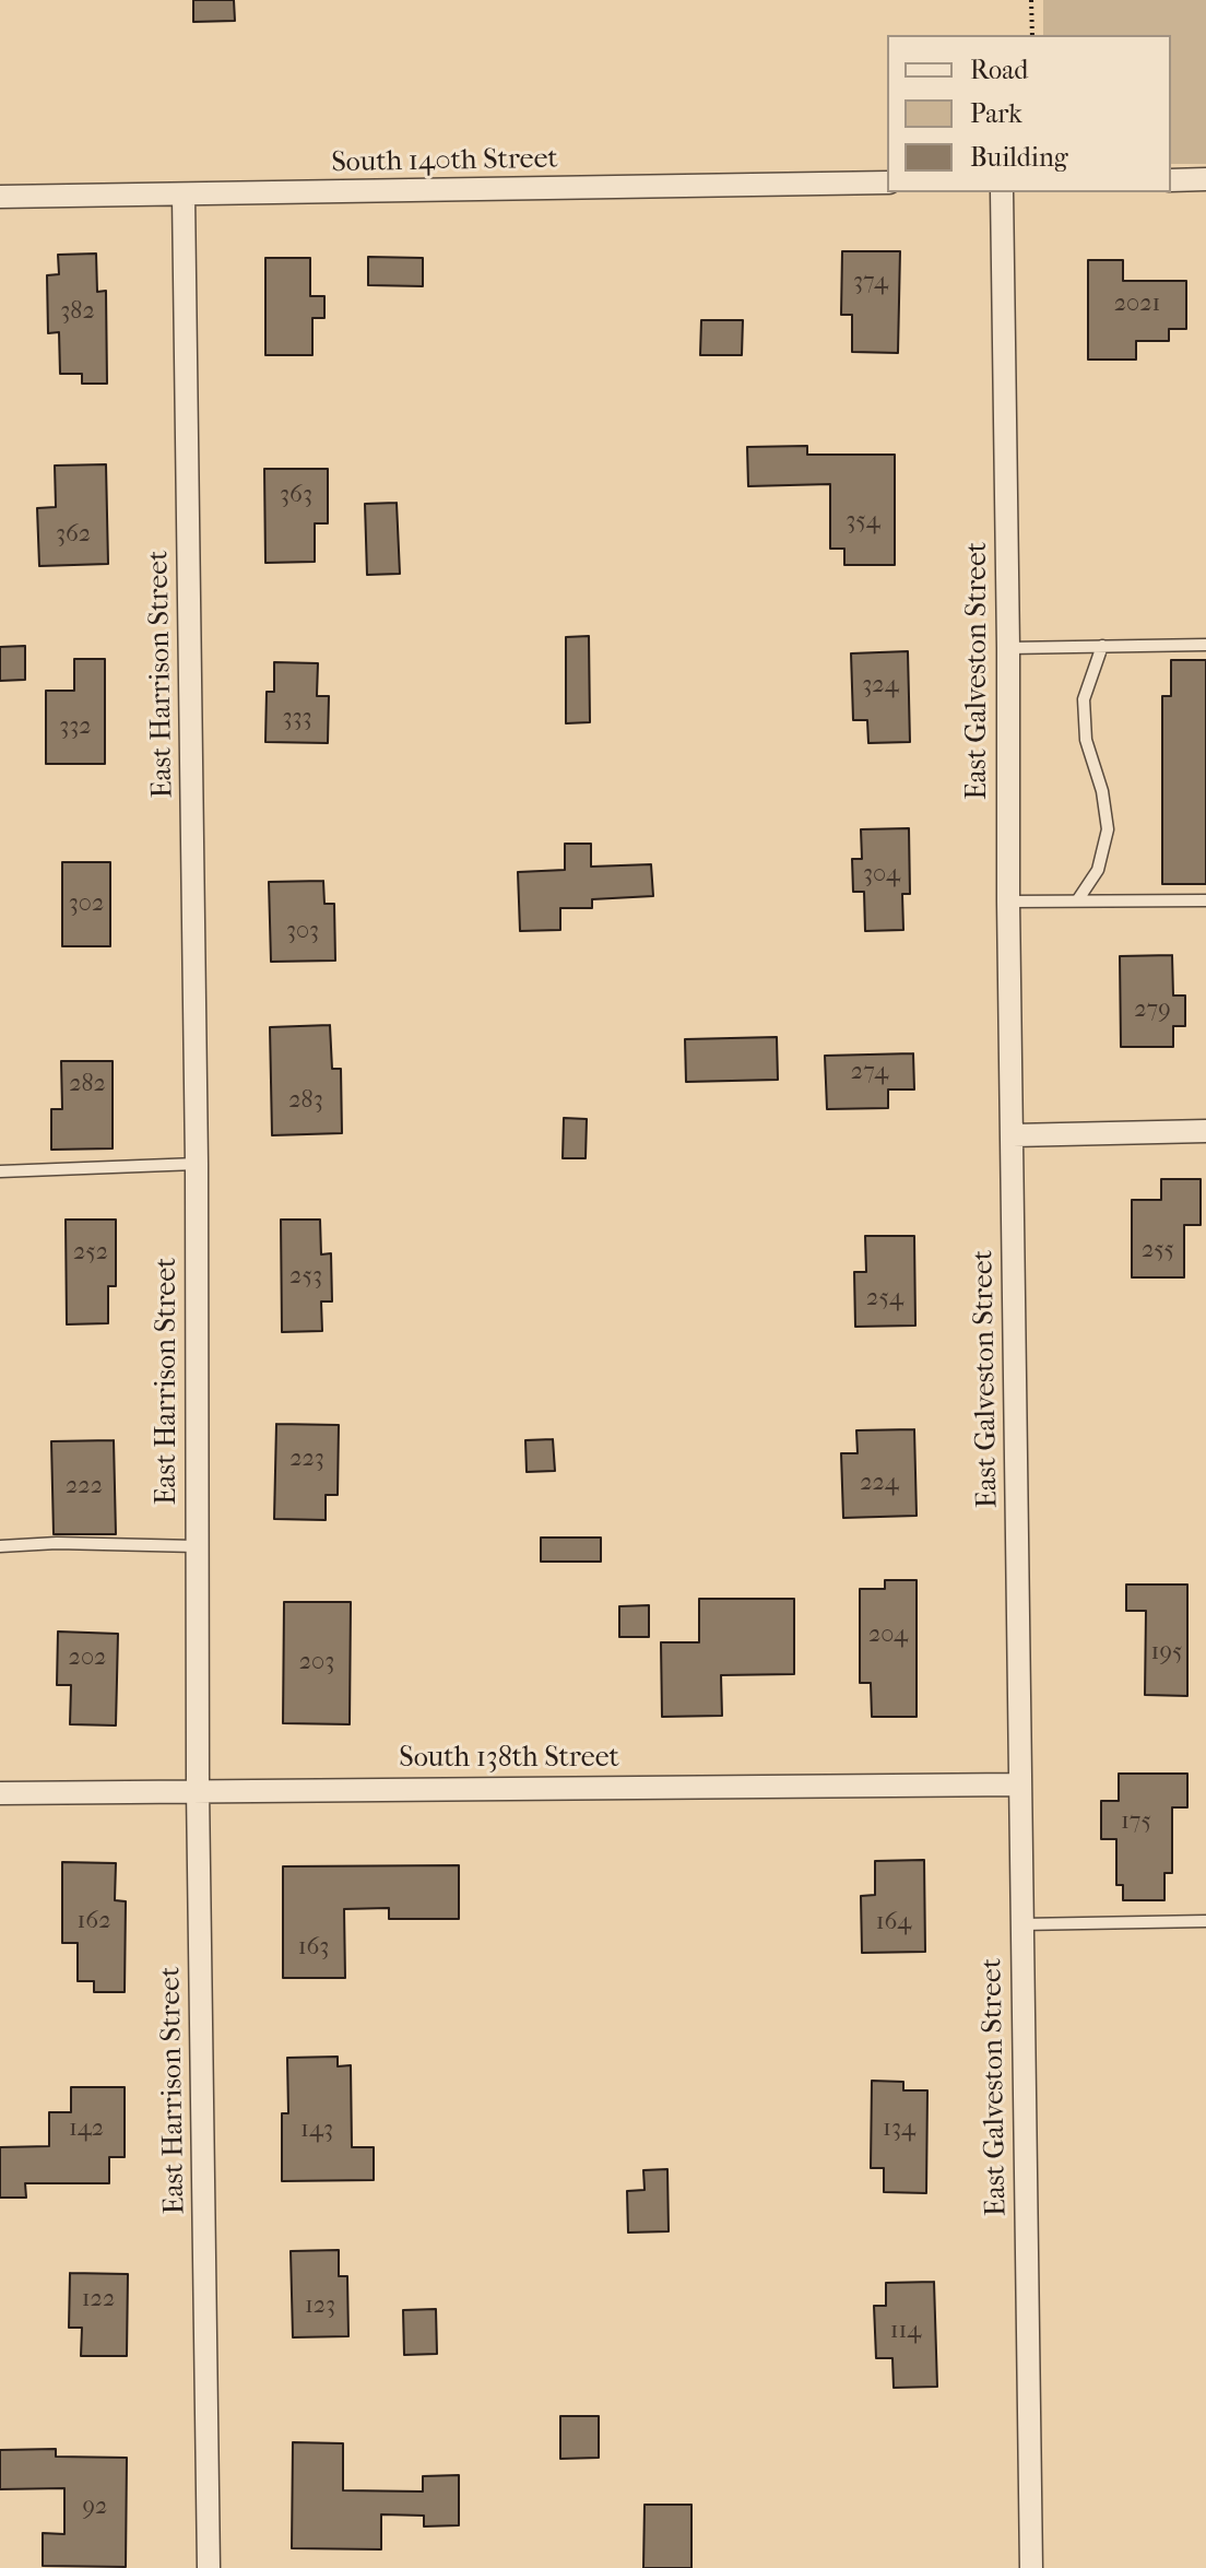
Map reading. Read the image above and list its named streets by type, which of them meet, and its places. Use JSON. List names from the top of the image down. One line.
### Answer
{"streets":{"street":["South 140th Street","East Galveston Street","East Harrison Street","South 138th Street"]},"crossings":[["South 140th Street","East Harrison Street"],["East Galveston Street","South 138th Street"],["East Harrison Street","South 138th Street"]],"house_numbers":["374","2021","382","363","354","362","324","333","332","304","302","303","279","274","282","283","255","252","253","254","223","224","222","204","195","202","203","175","162","164","163","142","134","143","122","123","114","92"],"legend":["Road","Park","Building"]}
